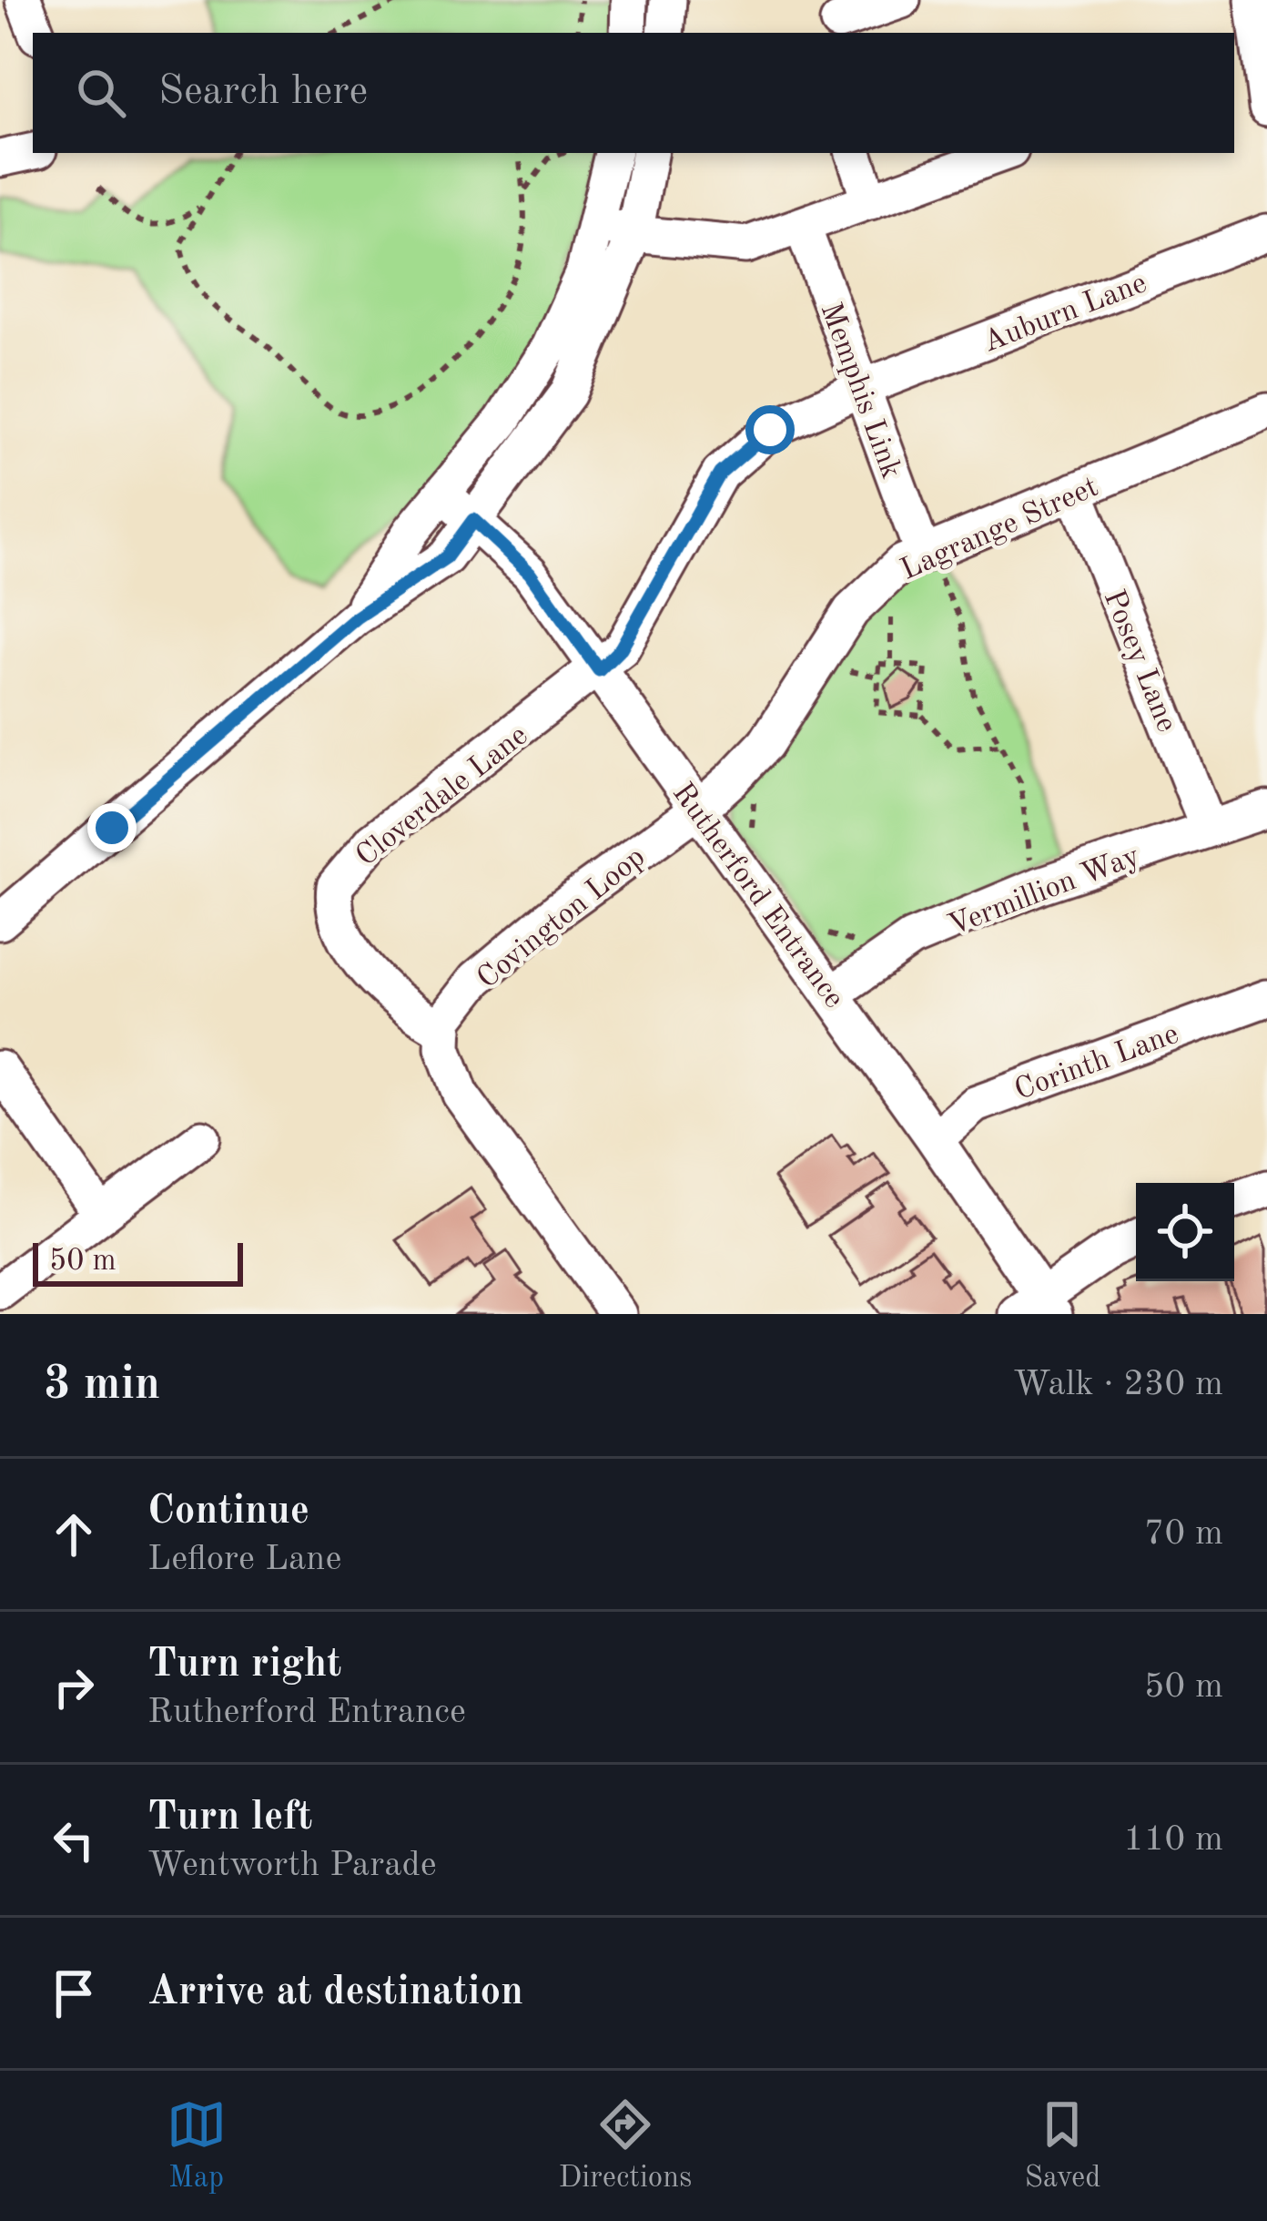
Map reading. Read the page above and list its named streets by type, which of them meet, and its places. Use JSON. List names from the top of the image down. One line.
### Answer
{"streets":{"street":["Auburn Lane","Memphis Link","Lagrange Street","Posey Lane","Cloverdale Lane","Vermillion Way","Rutherford Entrance","Covington Loop","Corinth Lane"]},"crossings":[["Auburn Lane","Memphis Link"],["Auburn Lane","Cloverdale Lane"],["Auburn Lane","Rutherford Entrance"],["Memphis Link","Lagrange Street"],["Lagrange Street","Posey Lane"],["Lagrange Street","Rutherford Entrance"],["Lagrange Street","Covington Loop"],["Posey Lane","Vermillion Way"],["Cloverdale Lane","Rutherford Entrance"],["Cloverdale Lane","Covington Loop"],["Vermillion Way","Rutherford Entrance"],["Rutherford Entrance","Covington Loop"],["Rutherford Entrance","Corinth Lane"]],"scale_bar":"50 m","page":{"search":"Search here","scale":"50 m","heading":["3 min","Walk · 230 m"],"list":[["Continue","Leflore Lane","70 m"],["Turn right","Rutherford Entrance","50 m"],["Turn left","Wentworth Parade","110 m"],"Arrive at destination"],"nav":["Map","Directions","Saved"]}}
